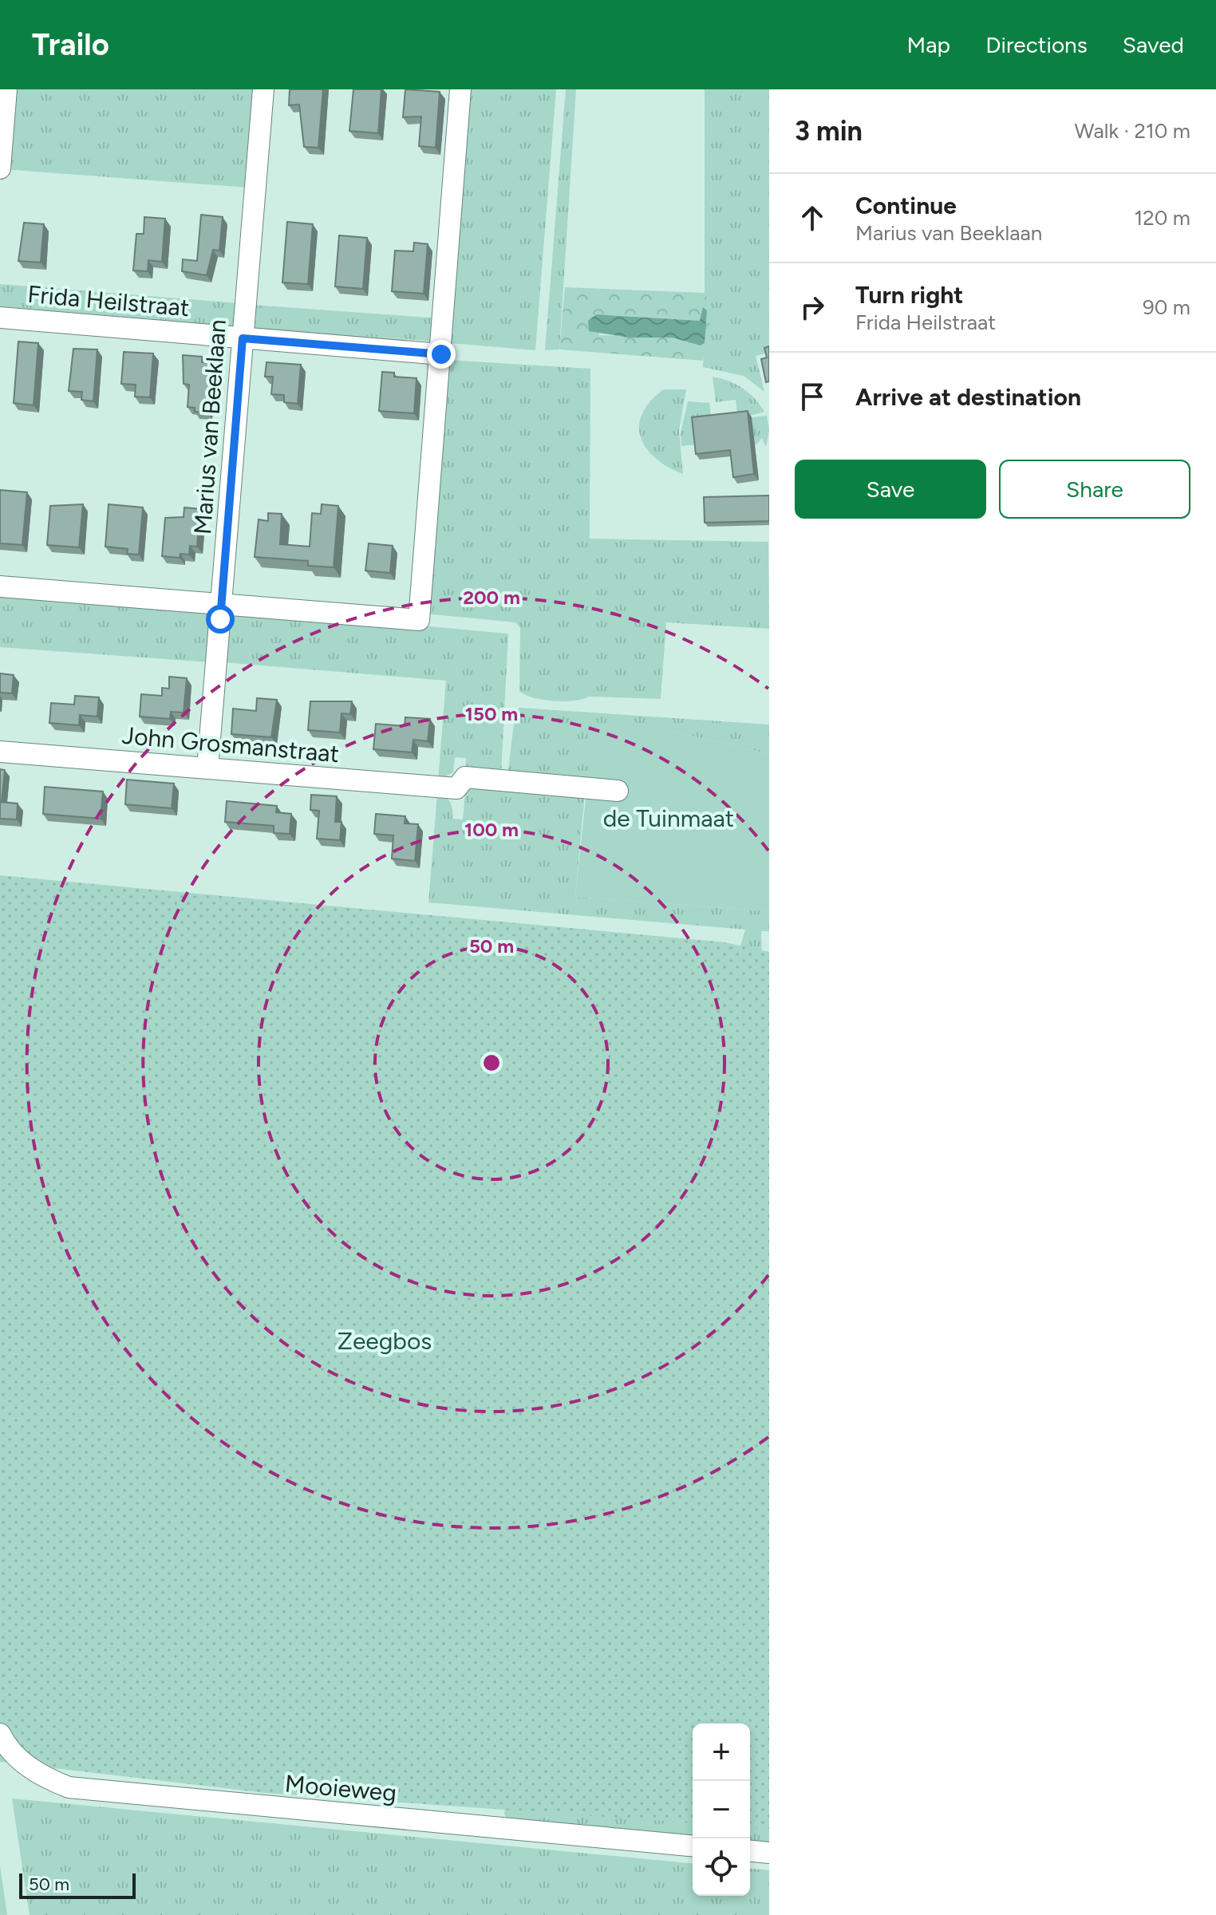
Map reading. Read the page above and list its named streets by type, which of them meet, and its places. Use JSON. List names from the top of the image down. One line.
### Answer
{"streets":{"street":["Frida Heilstraat","Marius van Beeklaan","John Grosmanstraat","Mooieweg"]},"crossings":[["Frida Heilstraat","Marius van Beeklaan"],["Marius van Beeklaan","John Grosmanstraat"]],"parks":["de Tuinmaat","Zeegbos"],"scale_bar":"50 m","page":{"header":"Trailo","nav":["Map","Directions","Saved"],"heading":["3 min","Walk · 210 m"],"list":[["Continue","Marius van Beeklaan","120 m"],["Turn right","Frida Heilstraat","90 m"],"Arrive at destination"],"buttons":["Save","Share"],"map_buttons":["+","−"],"scale":"50 m"},"rings":["200 m","150 m","100 m","50 m"]}
